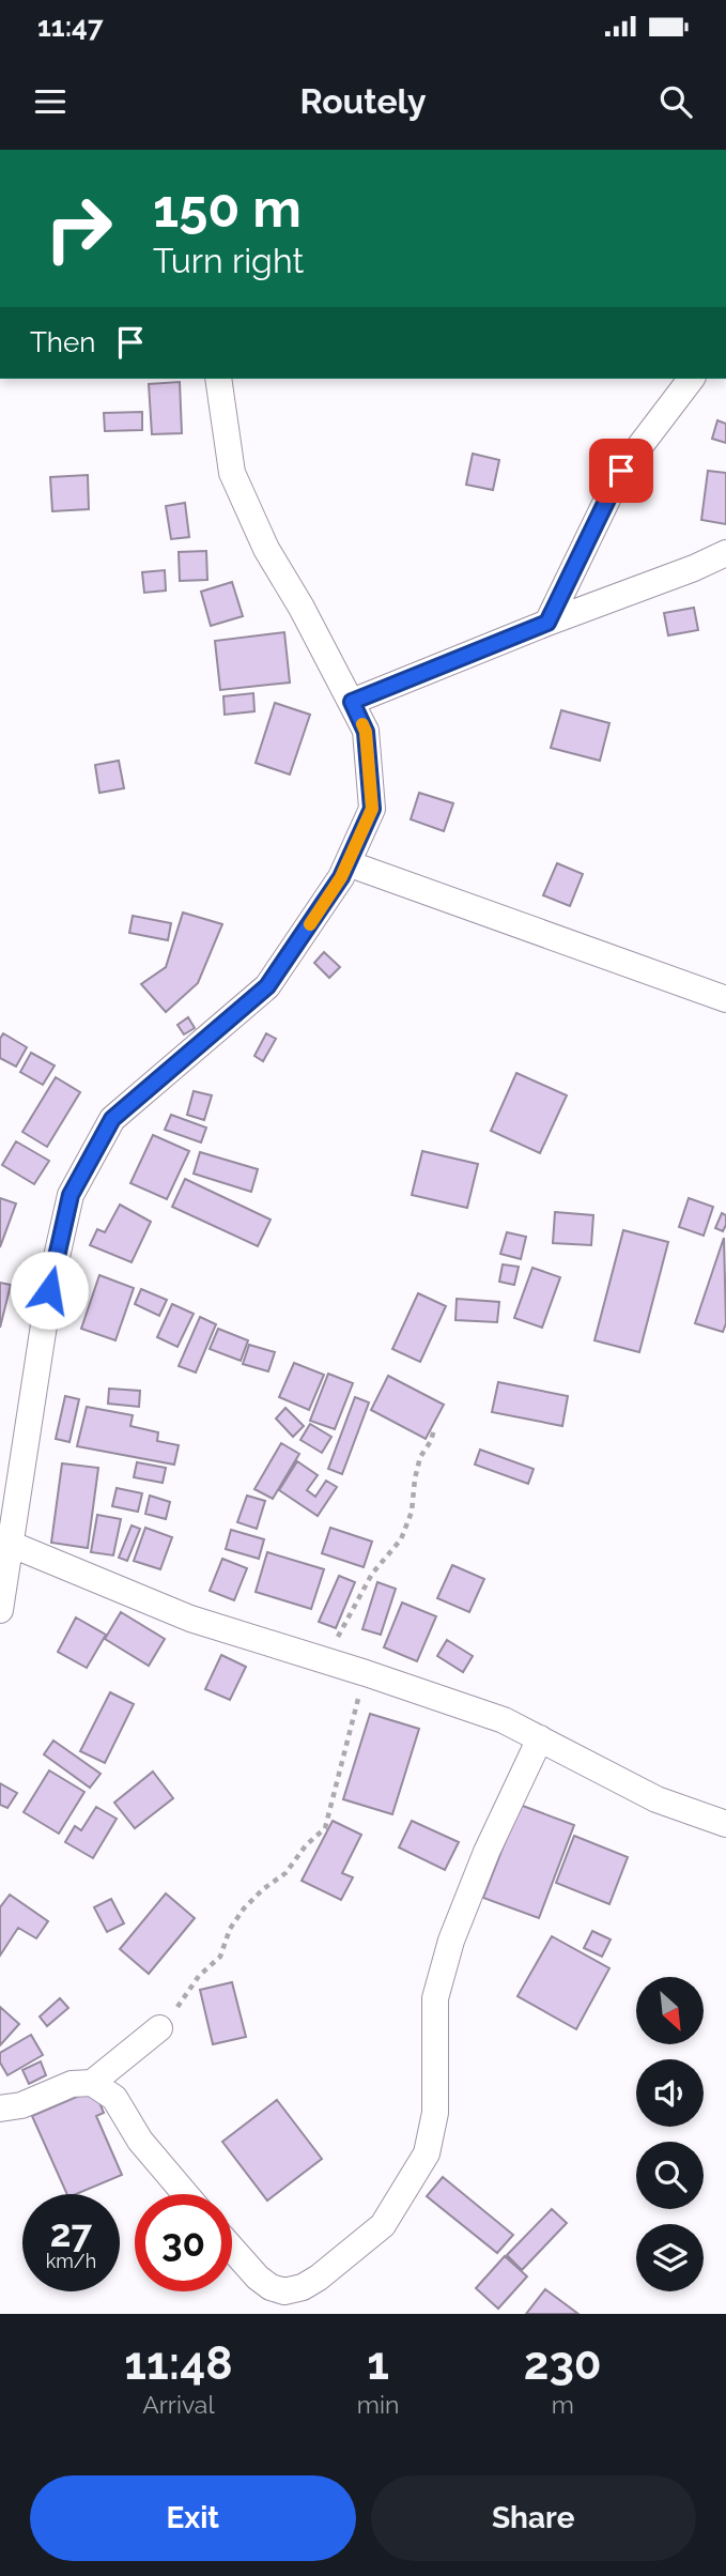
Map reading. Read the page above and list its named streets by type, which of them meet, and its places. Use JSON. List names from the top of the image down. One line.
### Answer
{"north":"bottom right","page":{"status":"11:47","header":"Routely","turn":["150 m","Turn right"],"then":"Then","speed":"27 km/h","limit":"30","eta":["11:48","Arrival","1","min","230","m"],"buttons":["Exit","Share"]}}
